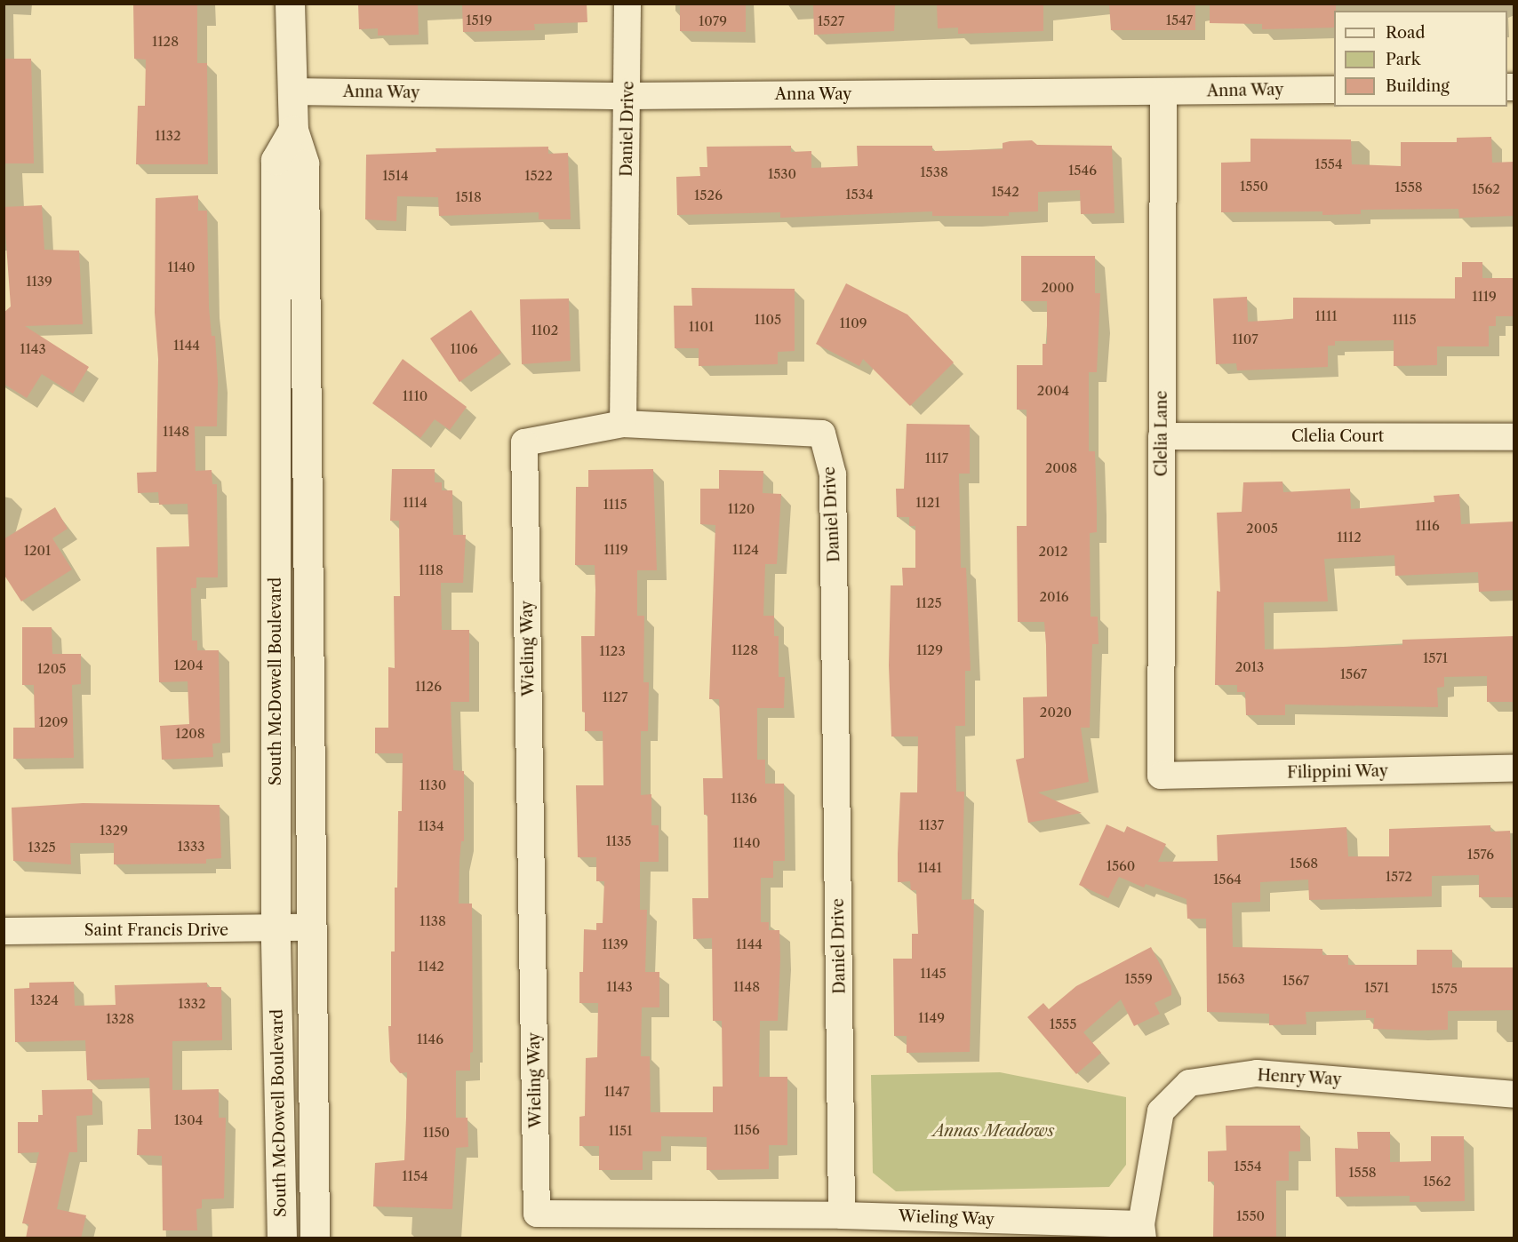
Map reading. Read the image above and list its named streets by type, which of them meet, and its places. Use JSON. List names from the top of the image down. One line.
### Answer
{"streets":{"main road":["South McDowell Boulevard"],"street":["Anna Way","Daniel Drive","Clelia Lane","Clelia Court","Wieling Way","Filippini Way","Saint Francis Drive","Henry Way"]},"crossings":[["Anna Way","Daniel Drive"],["Anna Way","Clelia Lane"],["Anna Way","South McDowell Boulevard"],["Daniel Drive","Wieling Way"],["Clelia Lane","Clelia Court"],["Clelia Lane","Filippini Way"],["Wieling Way","Henry Way"],["South McDowell Boulevard","Saint Francis Drive"]],"parks":["Annas Meadows"],"house_numbers":["1519","1547","1079","1527","1128","1132","1554","1546","1538","1530","1514","1522","1550","1558","1562","1542","1534","1526","1518","1140","1139","2000","1119","1111","1105","1115","1109","1101","1102","1107","1144","1143","1106","2004","1110","1148","1117","2008","1114","1121","1115","1120","1116","2005","1112","1119","1124","1201","2012","1118","2016","1125","1128","1129","1123","1571","1204","2013","1205","1567","1126","1127","2020","1209","1208","1130","1136","1137","1134","1329","1135","1140","1333","1325","1576","1568","1560","1141","1572","1564","1138","1139","1144","1142","1145","1559","1563","1567","1143","1148","1571","1575","1324","1332","1149","1328","1555","1146","1147","1304","1156","1151","1150","1554","1558","1154","1562","1550"],"legend":["Road","Park","Building"]}
